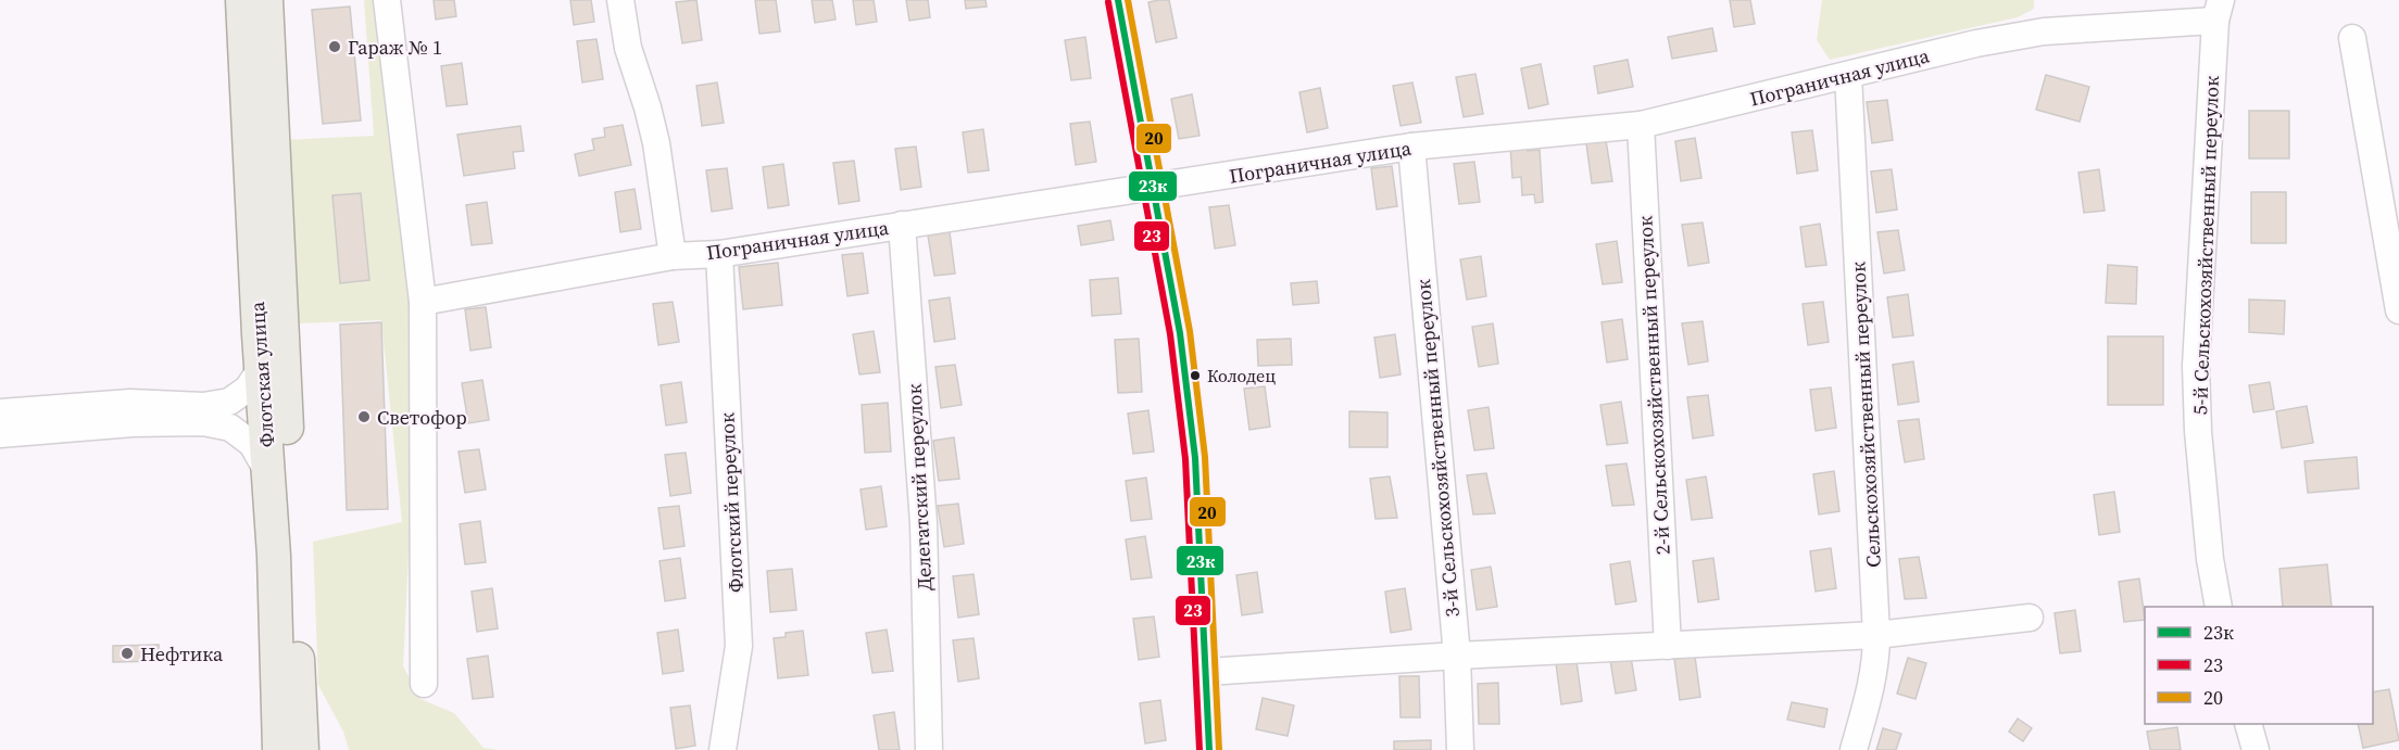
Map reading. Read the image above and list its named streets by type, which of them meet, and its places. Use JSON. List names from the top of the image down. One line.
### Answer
{"streets":{"main road":["Флотская улица"],"street":["Пограничная улица","5-й Сельскохозяйственный переулок","2-й Сельскохозяйственный переулок","Сельскохозяйственный переулок","3-й Сельскохозяйственный переулок","Делегатский переулок","Флотский переулок"]},"crossings":[["Пограничная улица","5-й Сельскохозяйственный переулок"],["Пограничная улица","2-й Сельскохозяйственный переулок"],["Пограничная улица","Сельскохозяйственный переулок"],["Пограничная улица","3-й Сельскохозяйственный переулок"],["Пограничная улица","Делегатский переулок"],["Пограничная улица","Флотский переулок"]],"places":["Гараж № 1","Колодец","Светофор","Нефтика"],"lines":["transit line 23к","transit line 20","transit line 23"],"legend":["23к","23","20"]}
